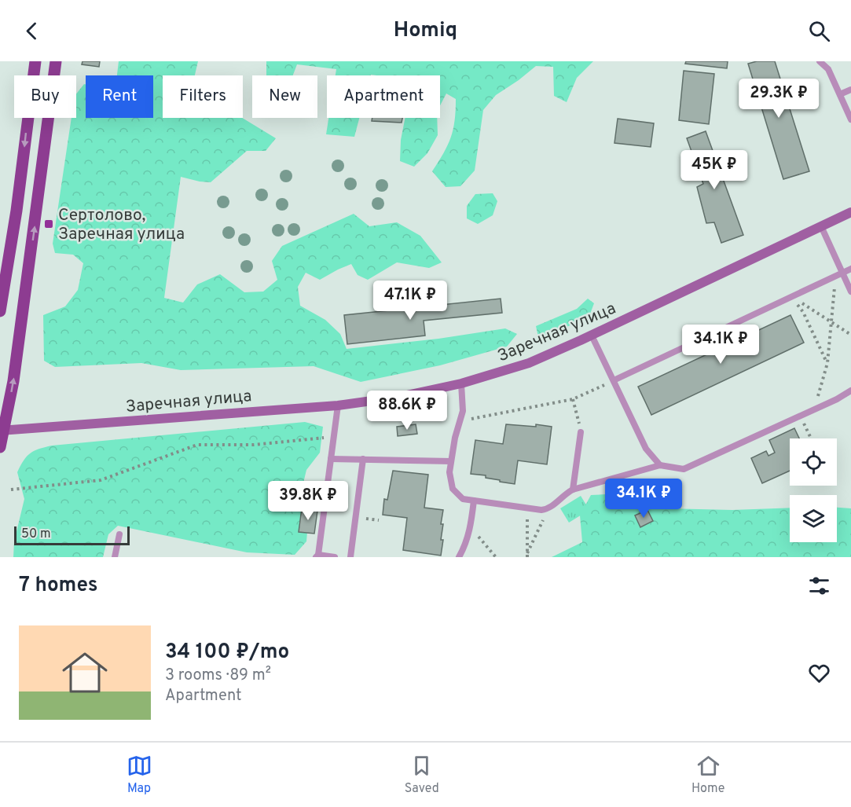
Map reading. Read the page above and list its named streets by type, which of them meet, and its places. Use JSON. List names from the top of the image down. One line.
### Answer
{"streets":{"main road":["Заречная улица"]},"places":{"transit":["Сертолово, Заречная улица"]},"scale_bar":"50 m","page":{"header":"Homiq","chip":["Buy","Rent","Filters","New","Apartment"],"price":["29.3K ₽","45K ₽","47.1K ₽","34.1K ₽","88.6K ₽","34.1K ₽","39.8K ₽"],"scale":"50 m","heading":"7 homes","list":[{"name":"34 100 ₽/mo","note":"3 rooms · 89 m² · Apartment"}],"tabs":["Map","Saved","Home"]}}
